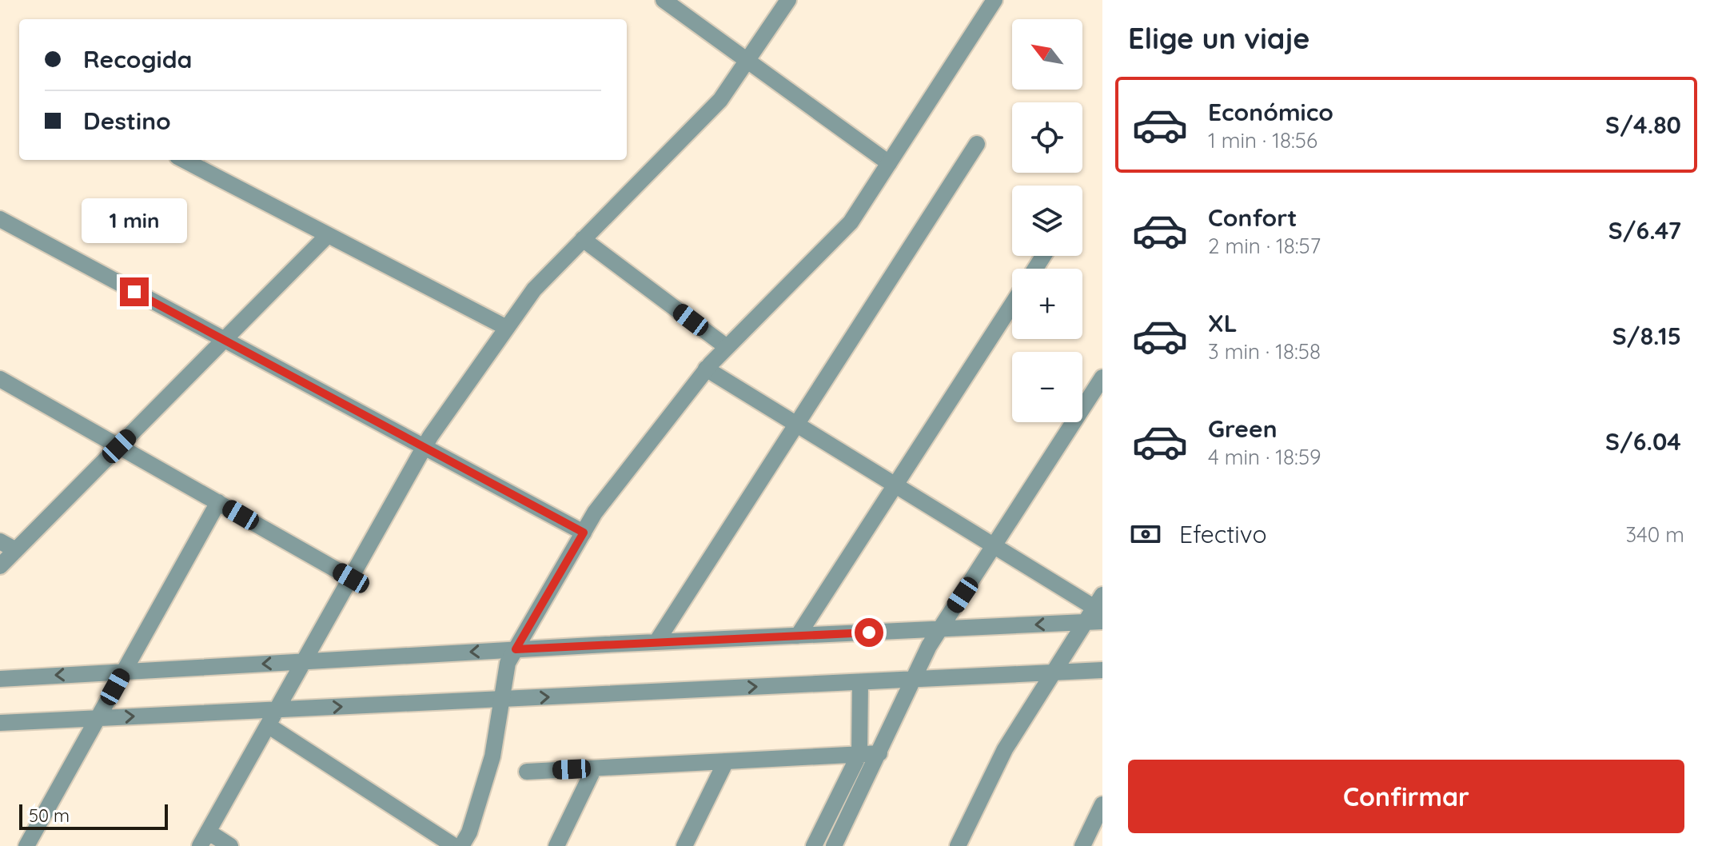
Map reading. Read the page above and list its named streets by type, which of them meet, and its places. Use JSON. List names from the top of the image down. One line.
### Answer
{"scale_bar":"50 m","north":"top left","page":{"heading":"Elige un viaje","map_buttons":["+","−"],"banner":["Recogida","Destino"],"list":[{"name":"Económico","note":"1 min · 18:56","value":"S/4.80"},{"name":"Confort","note":"2 min · 18:57","value":"S/6.47"},{"name":"XL","note":"3 min · 18:58","value":"S/8.15"},{"name":"Green","note":"4 min · 18:59","value":"S/6.04"}],"bubble":"1 min","pay":["Efectivo","340 m"],"buttons":"Confirmar","scale":"50 m"}}
